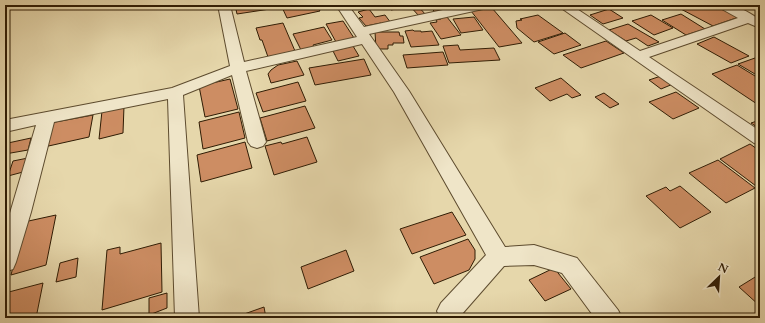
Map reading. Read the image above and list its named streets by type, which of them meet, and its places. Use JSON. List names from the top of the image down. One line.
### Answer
{"north":"top right"}
